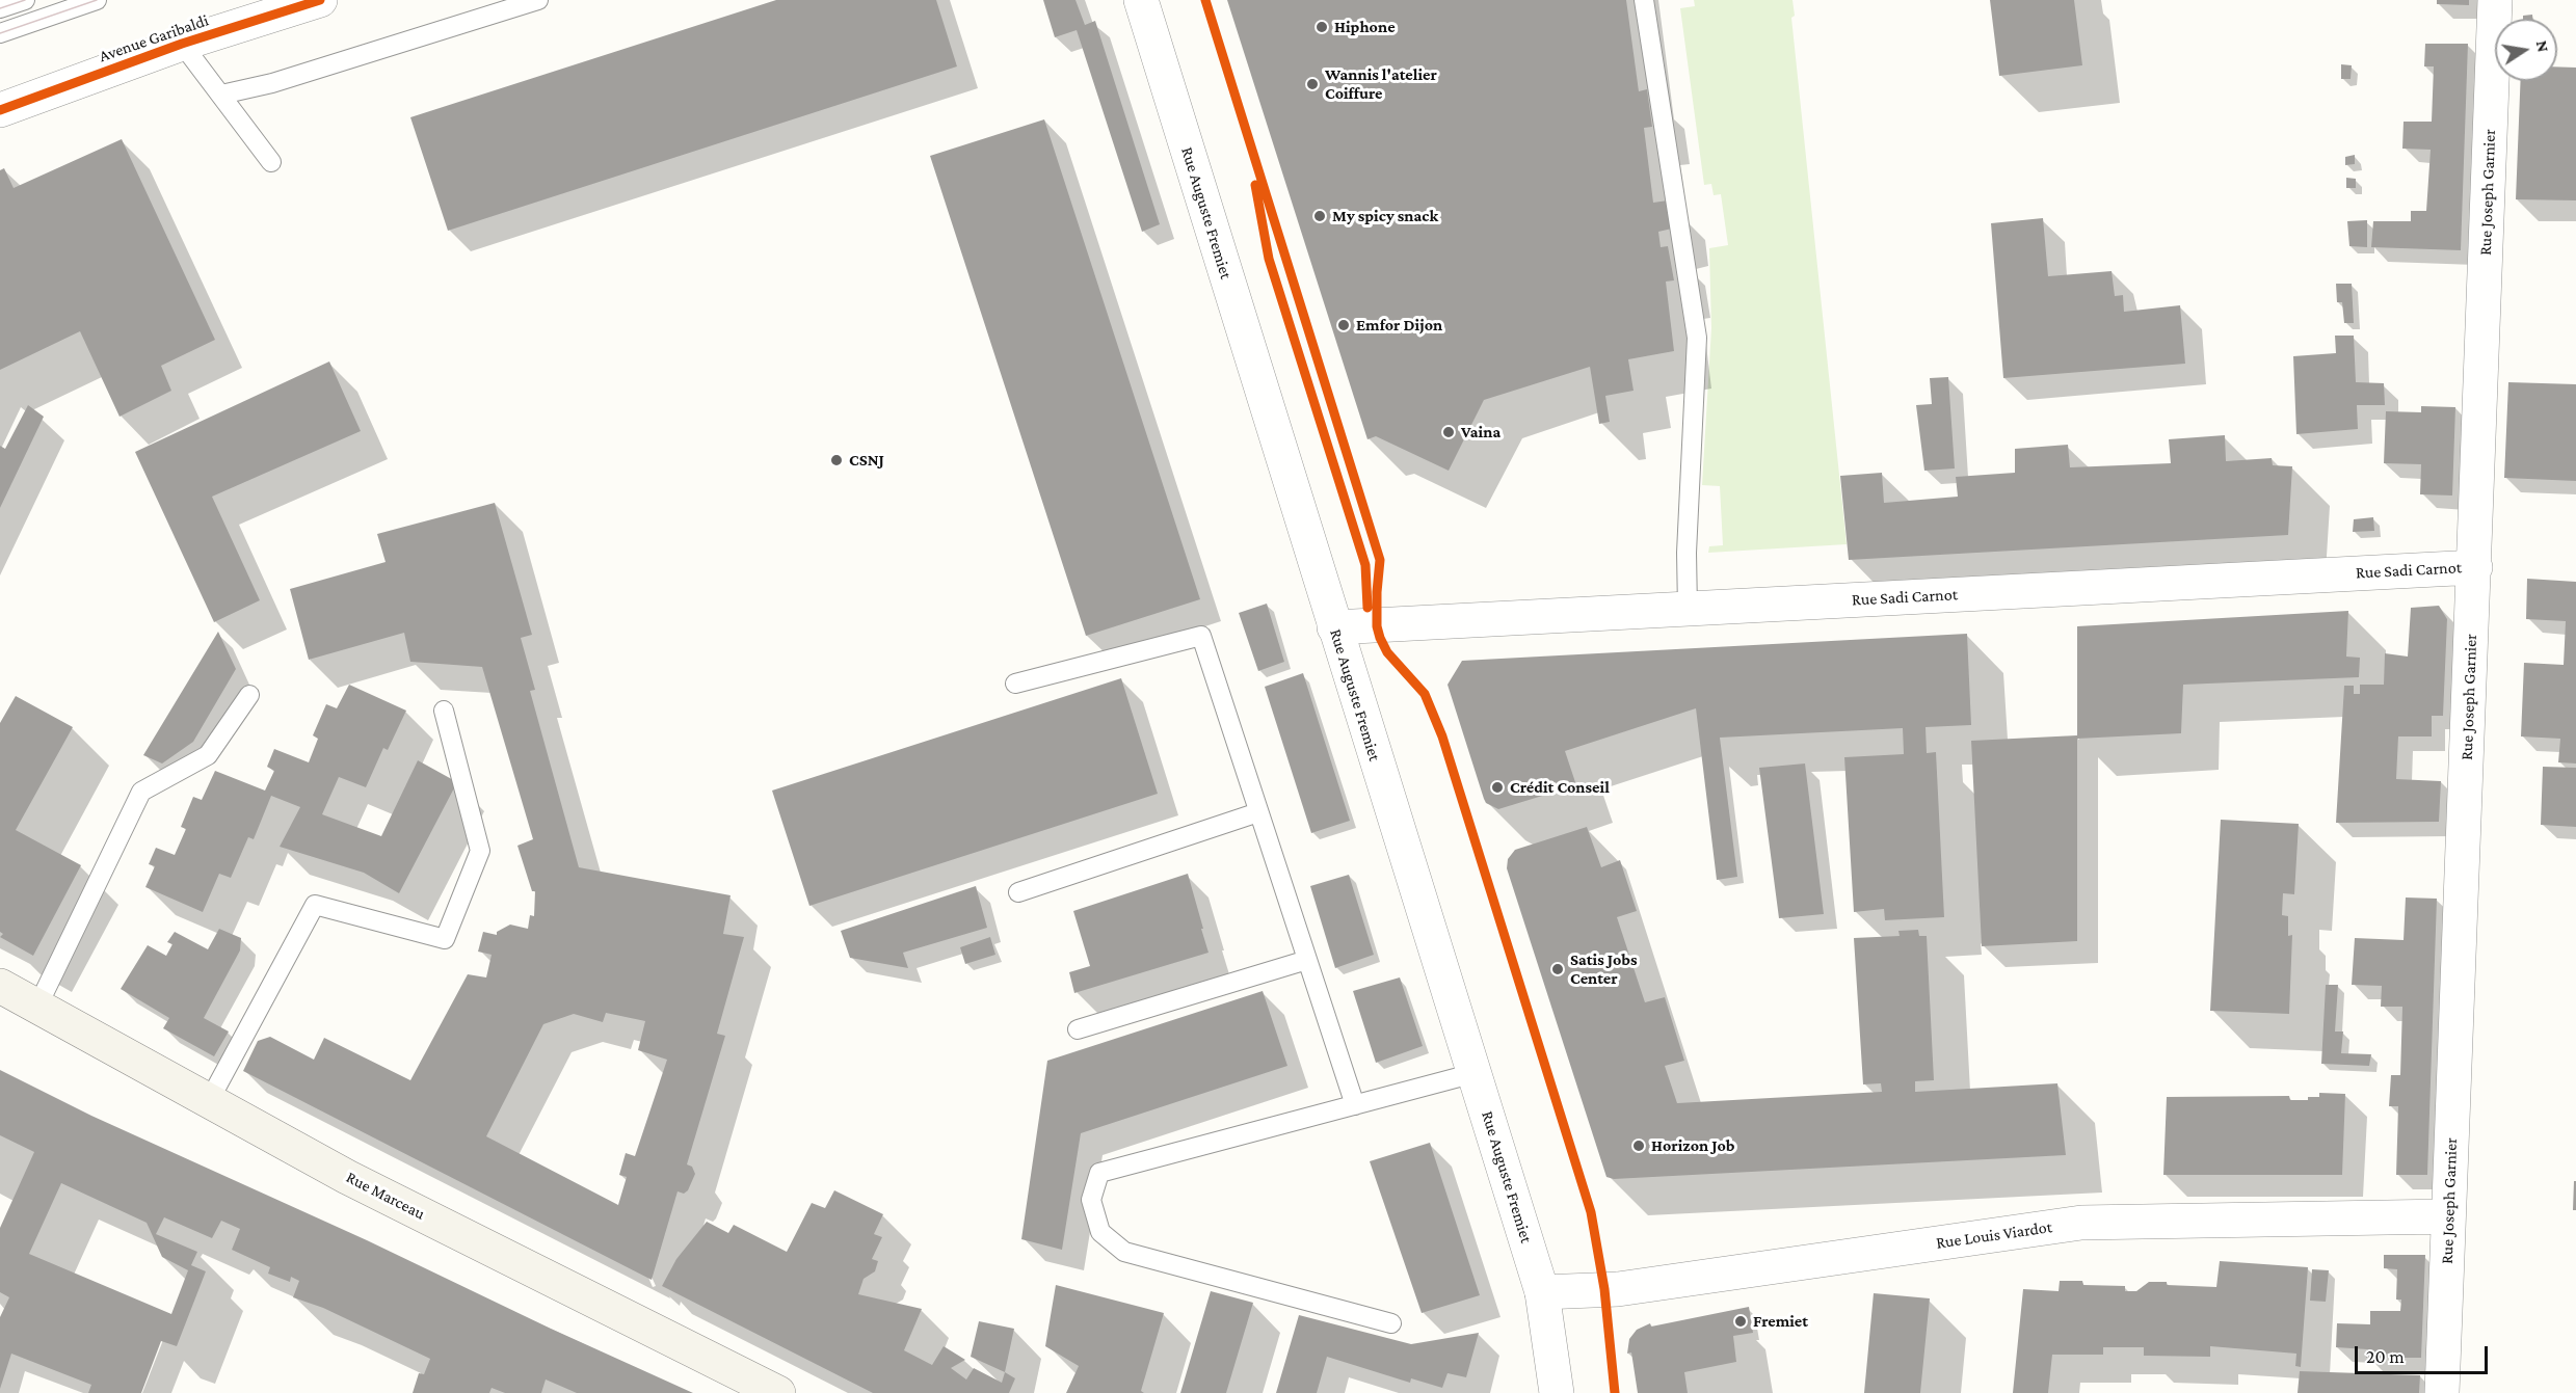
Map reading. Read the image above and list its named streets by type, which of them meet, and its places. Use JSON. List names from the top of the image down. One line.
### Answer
{"streets":{"main road":["Rue Marceau"],"street":["Avenue Garibaldi","Rue Joseph Garnier","Rue Auguste Fremiet","Rue Sadi Carnot","Rue Louis Viardot"]},"crossings":[["Rue Joseph Garnier","Rue Sadi Carnot"],["Rue Joseph Garnier","Rue Louis Viardot"],["Rue Auguste Fremiet","Rue Sadi Carnot"],["Rue Auguste Fremiet","Rue Louis Viardot"]],"places":["Hiphone","Wannis l'atelier Coiffure","My spicy snack","Emfor Dijon","Vaina","CSNJ","Crédit Conseil","Satis Jobs Center","Horizon Job","Fremiet"],"scale_bar":"20 m","north":"right"}
